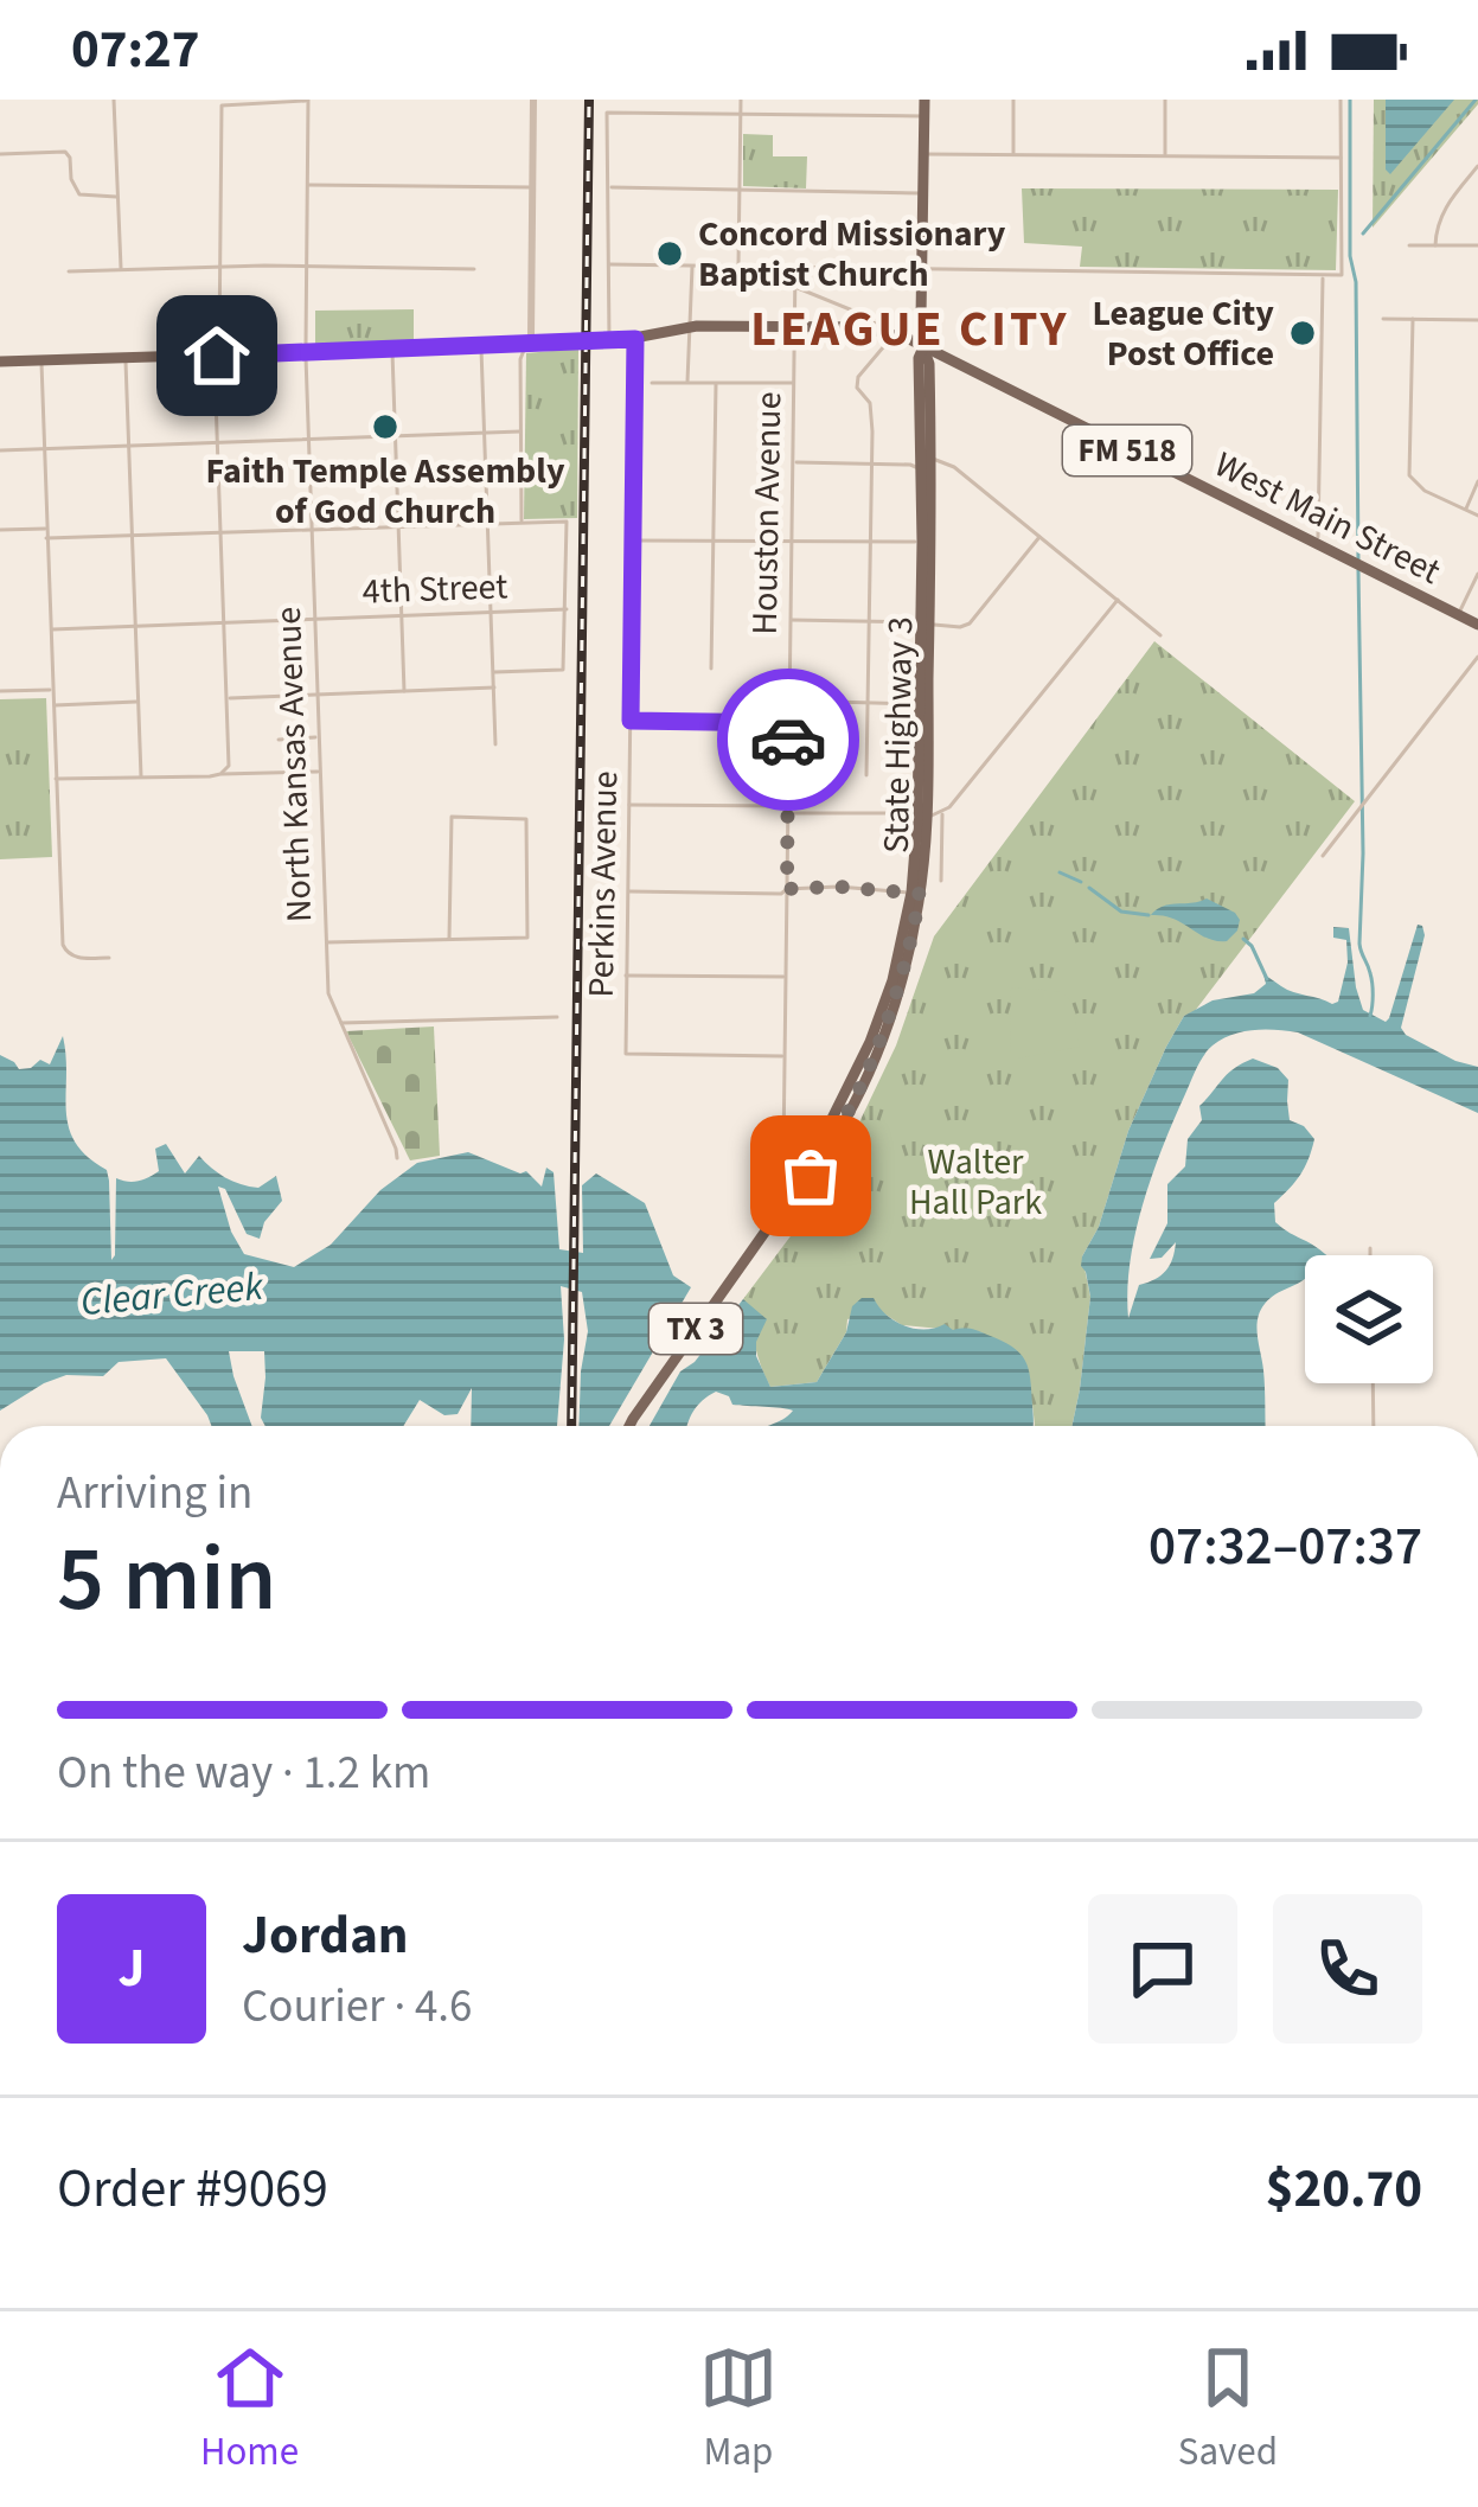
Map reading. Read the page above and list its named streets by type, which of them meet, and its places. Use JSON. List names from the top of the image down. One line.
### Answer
{"streets":{"main road":["FM 518","West Main Street","State Highway 3","TX 3"],"street":["Houston Avenue","4th Street","North Kansas Avenue","Perkins Avenue"]},"crossings":[["FM 518","Houston Avenue"],["FM 518","West Main Street"],["FM 518","State Highway 3"],["FM 518","North Kansas Avenue"],["FM 518","Perkins Avenue"],["Houston Avenue","State Highway 3"],["Houston Avenue","Perkins Avenue"],["West Main Street","State Highway 3"],["4th Street","North Kansas Avenue"]],"districts":["LEAGUE CITY"],"water":["Clear Creek"],"parks":["Walter Hall Park"],"places":["Concord Missionary Baptist Church","League City Post Office","Faith Temple Assembly of God Church"],"page":{"status":"07:27","heading":["5 min","Arriving in","07:32–07:37"],"panel":["Jordan","Courier · 4.6","Order #9069","$20.70"],"bar":"On the way · 1.2 km","round":"J","tabs":["Home","Map","Saved"]}}
